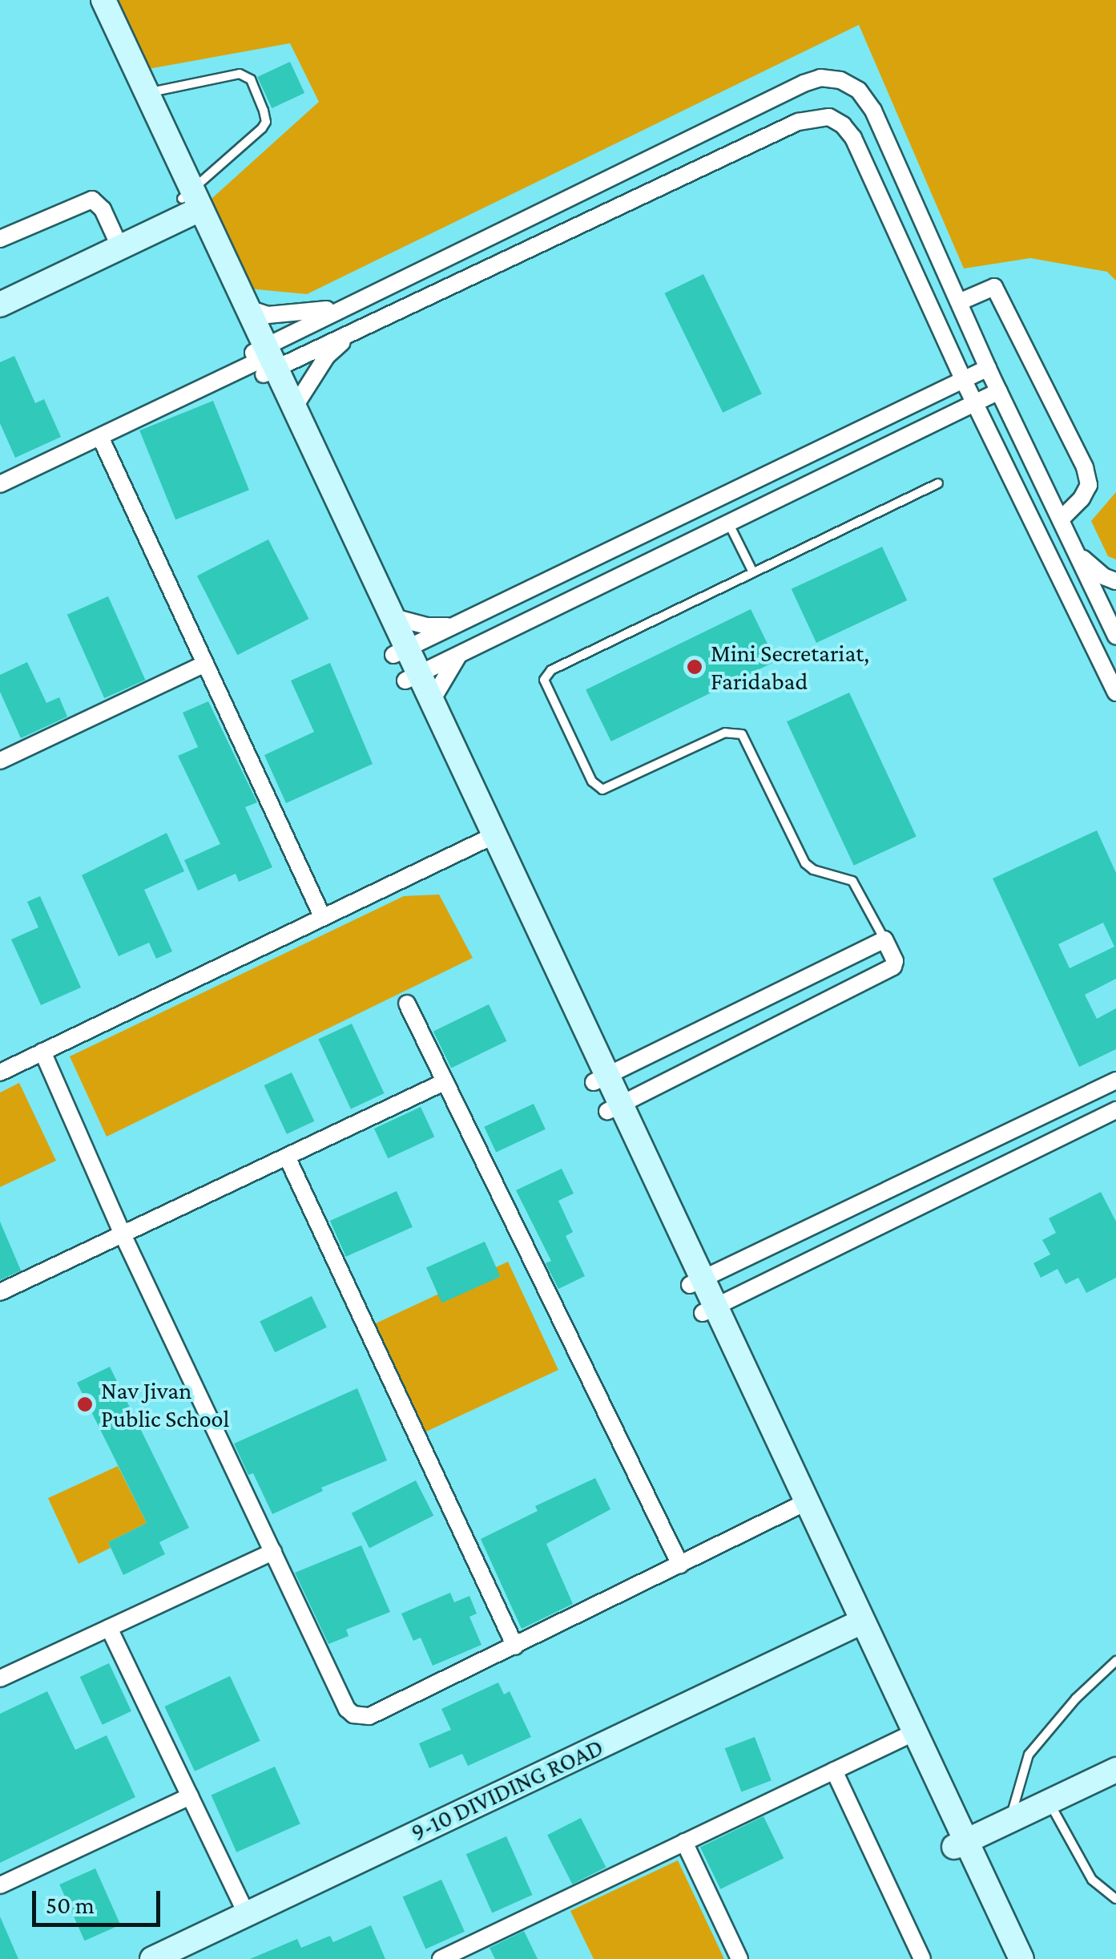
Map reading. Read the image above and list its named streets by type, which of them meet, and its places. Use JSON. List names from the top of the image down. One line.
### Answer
{"streets":{"street":["9-10 DIVIDING ROAD"]},"places":["Mini Secretariat, Faridabad","Nav Jivan Public School"],"scale_bar":"50 m"}
